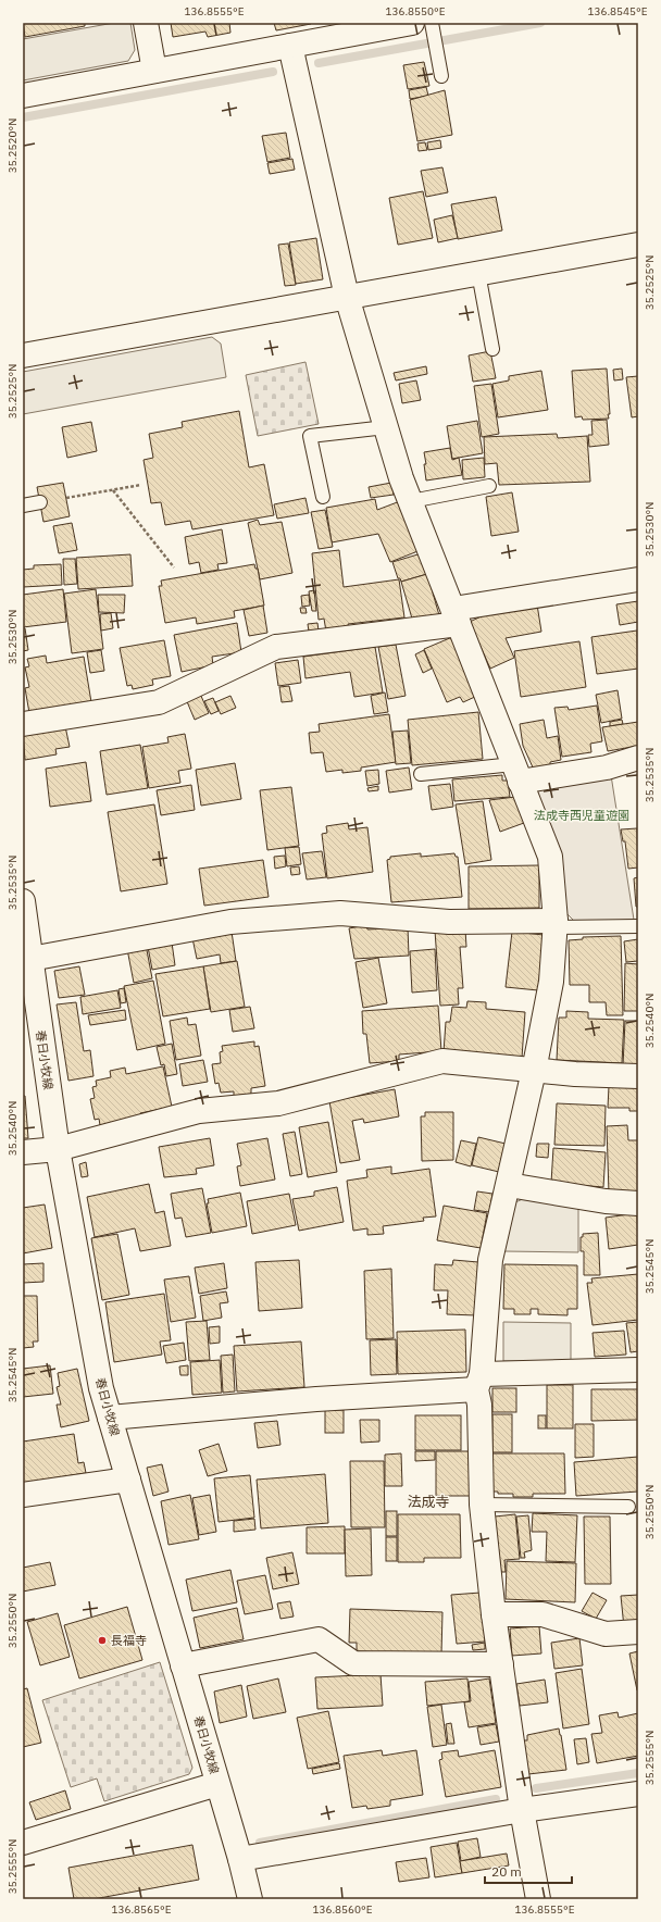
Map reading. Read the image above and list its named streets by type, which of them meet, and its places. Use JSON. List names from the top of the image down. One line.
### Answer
{"streets":{"street":["春日小牧線"]},"districts":["法成寺"],"parks":["法成寺西児童遊園"],"places":["長福寺"],"scale_bar":"20 m","coordinates":["136.8555°E","136.8550°E","136.8545°E","35.2520°N","35.2525°N","35.2530°N","35.2535°N","35.2540°N","35.2545°N","35.2550°N","35.2555°N","136.8565°E","136.8560°E"]}
